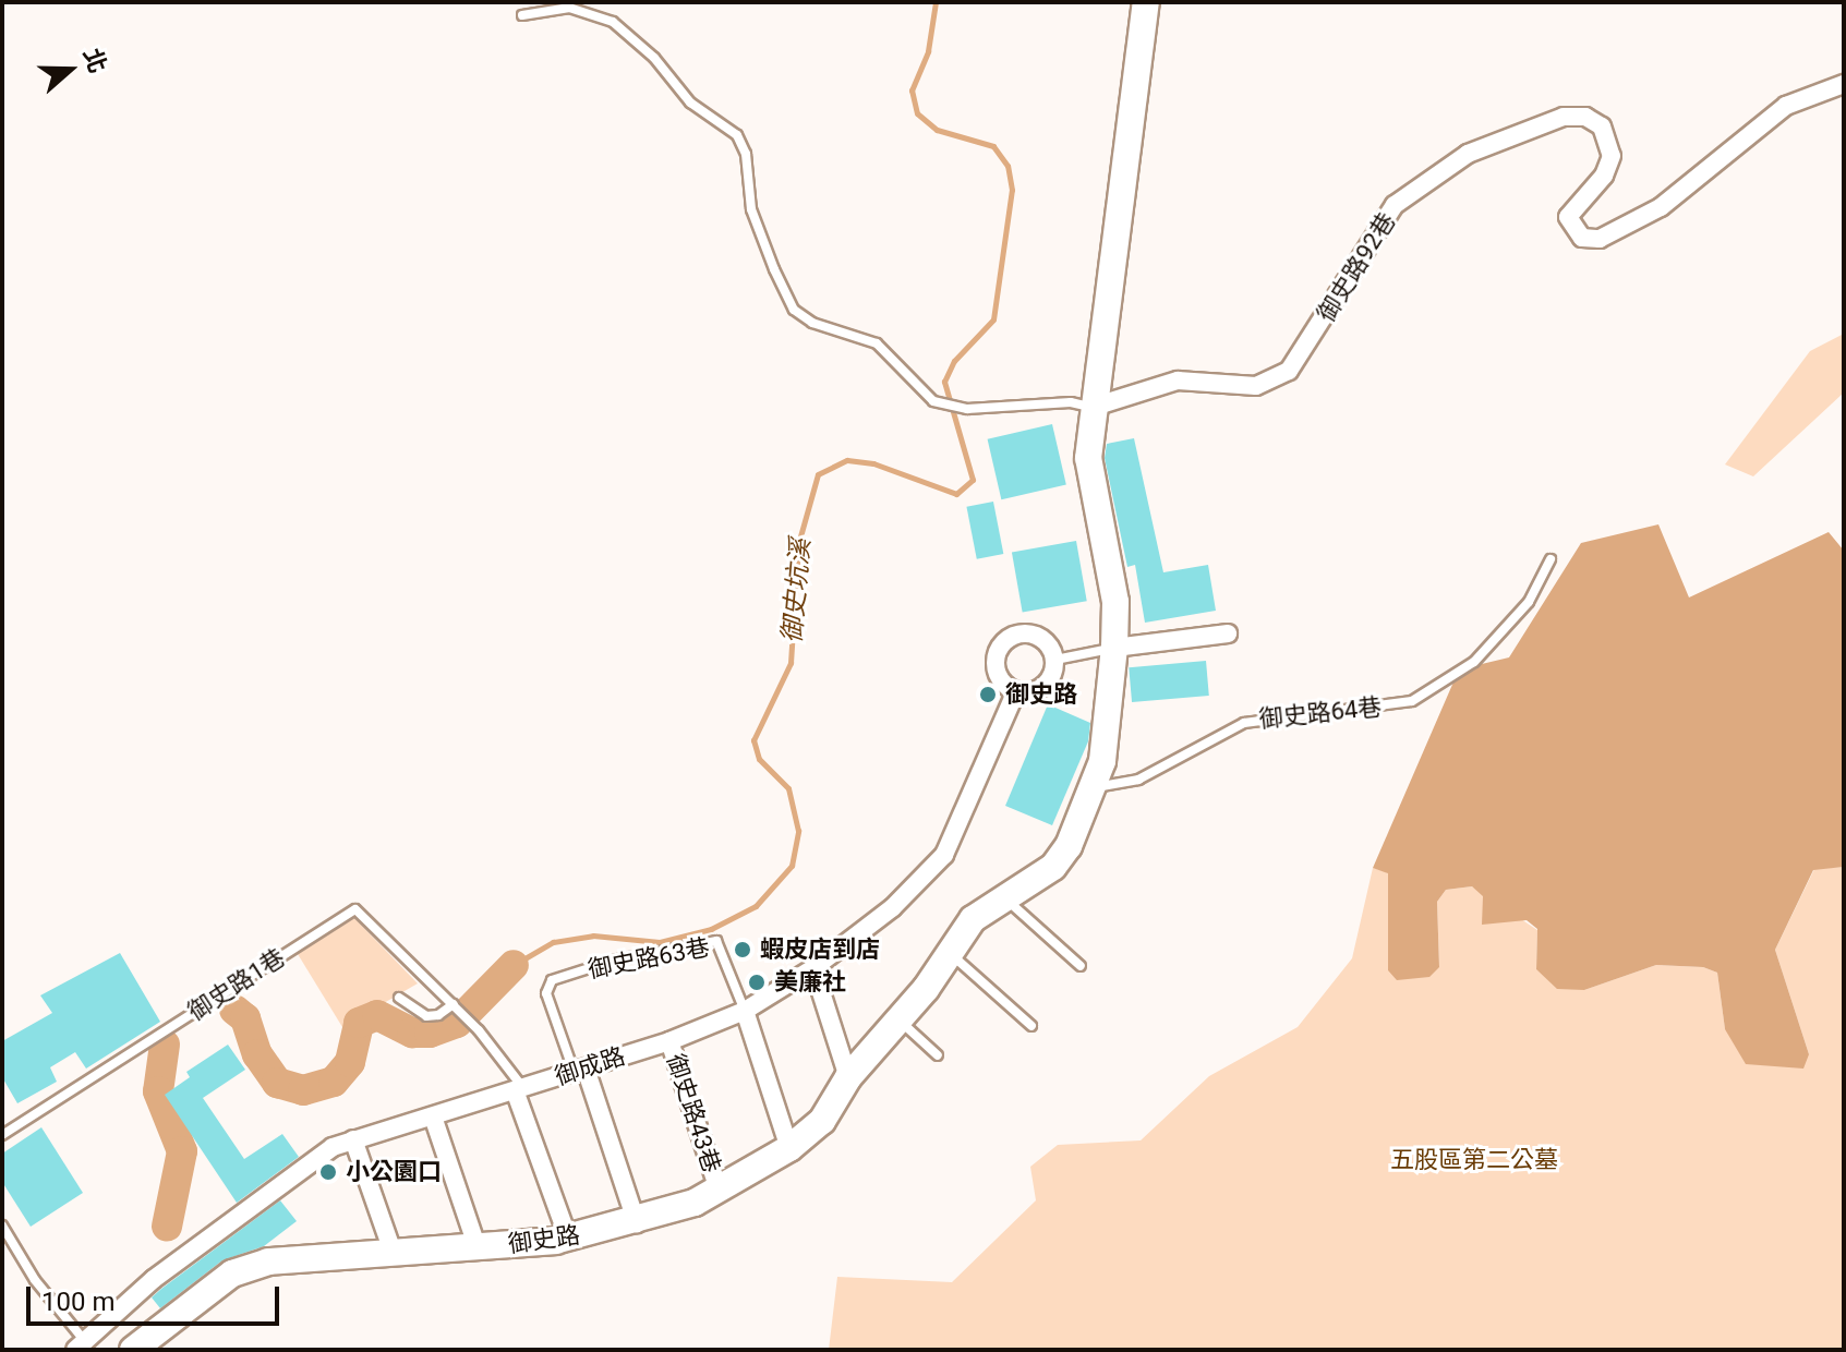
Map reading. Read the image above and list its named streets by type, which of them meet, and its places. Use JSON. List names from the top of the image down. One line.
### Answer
{"streets":{"street":["御史路92巷","御成路","御史路43巷","御史路"],"lane":["御史路64巷","御史路63巷","御史路1巷"]},"crossings":[["御史路92巷","御史路"],["御史路64巷","御史路"],["御史路63巷","御成路"],["御成路","御史路43巷"],["御史路43巷","御史路"]],"water":["御史坑溪"],"parks":["五股區第二公墓"],"places":["御史路","蝦皮店到店","美廉社","小公園口"],"scale_bar":"100 m","north":"right"}
